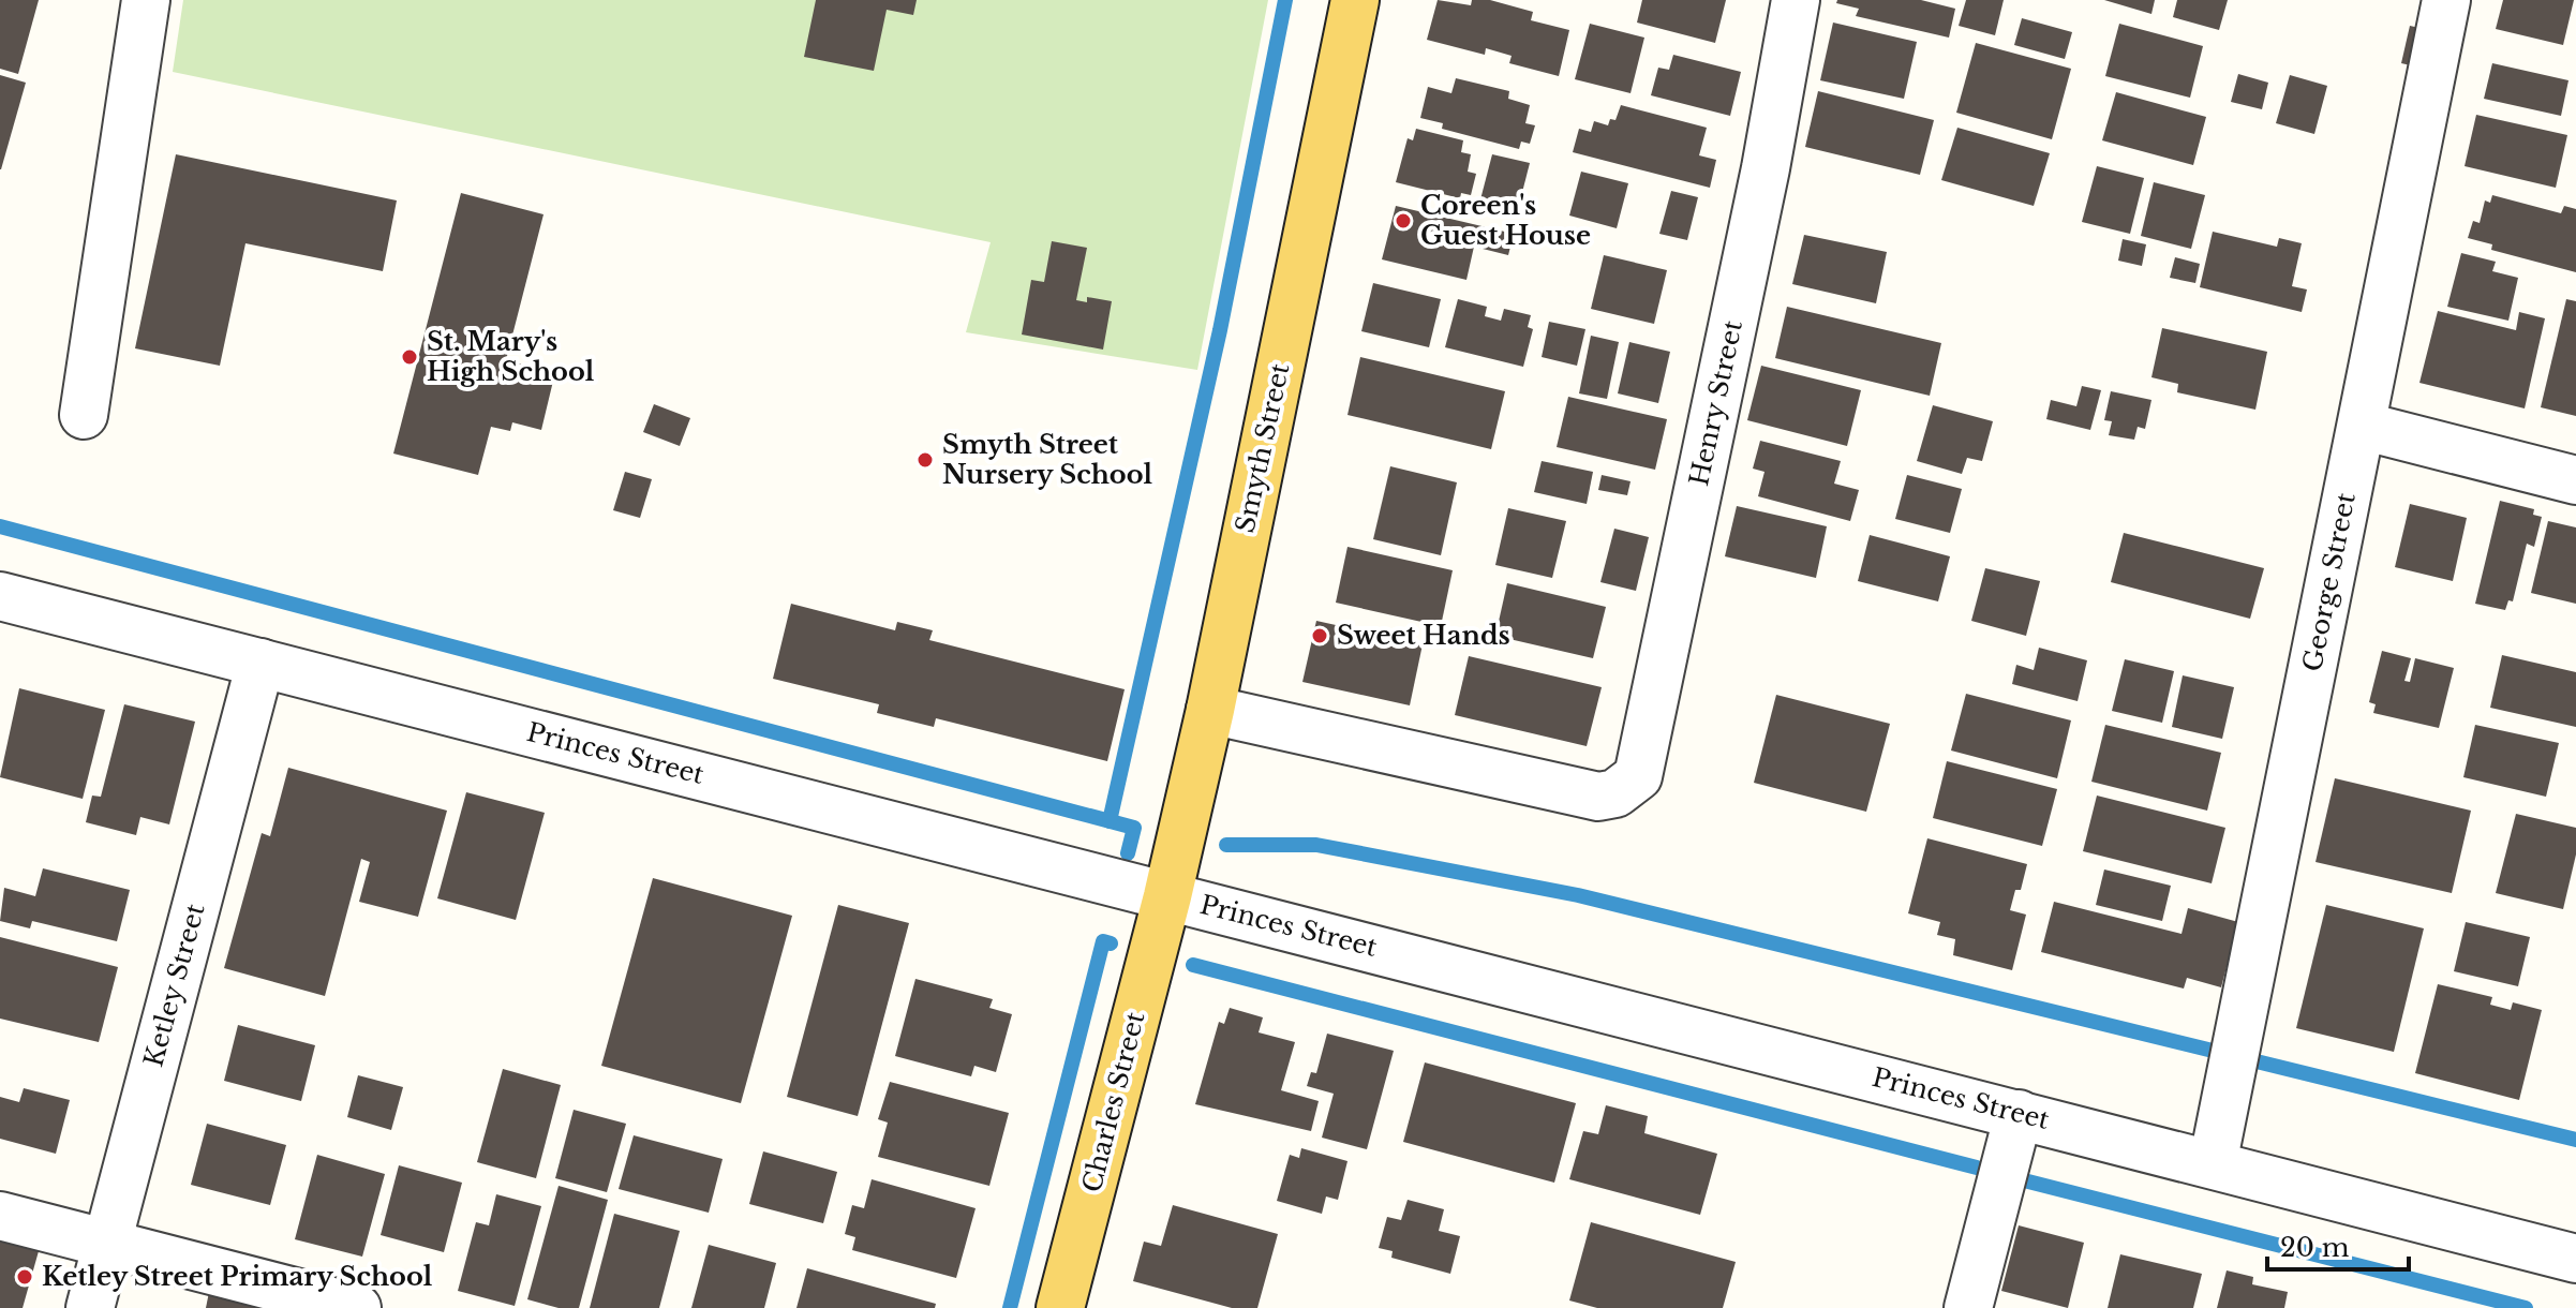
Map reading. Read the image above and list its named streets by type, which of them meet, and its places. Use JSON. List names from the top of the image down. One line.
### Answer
{"streets":{"main road":["Smyth Street","Charles Street"],"street":["Henry Street","George Street","Princes Street","Ketley Street"]},"crossings":[["Henry Street","Smyth Street"],["Smyth Street","Princes Street"],["Smyth Street","Charles Street"],["George Street","Princes Street"],["Princes Street","Ketley Street"],["Princes Street","Charles Street"]],"places":["Coreen's Guest House","St. Mary's High School","Smyth Street Nursery School","Sweet Hands","Ketley Street Primary School"],"scale_bar":"20 m"}
